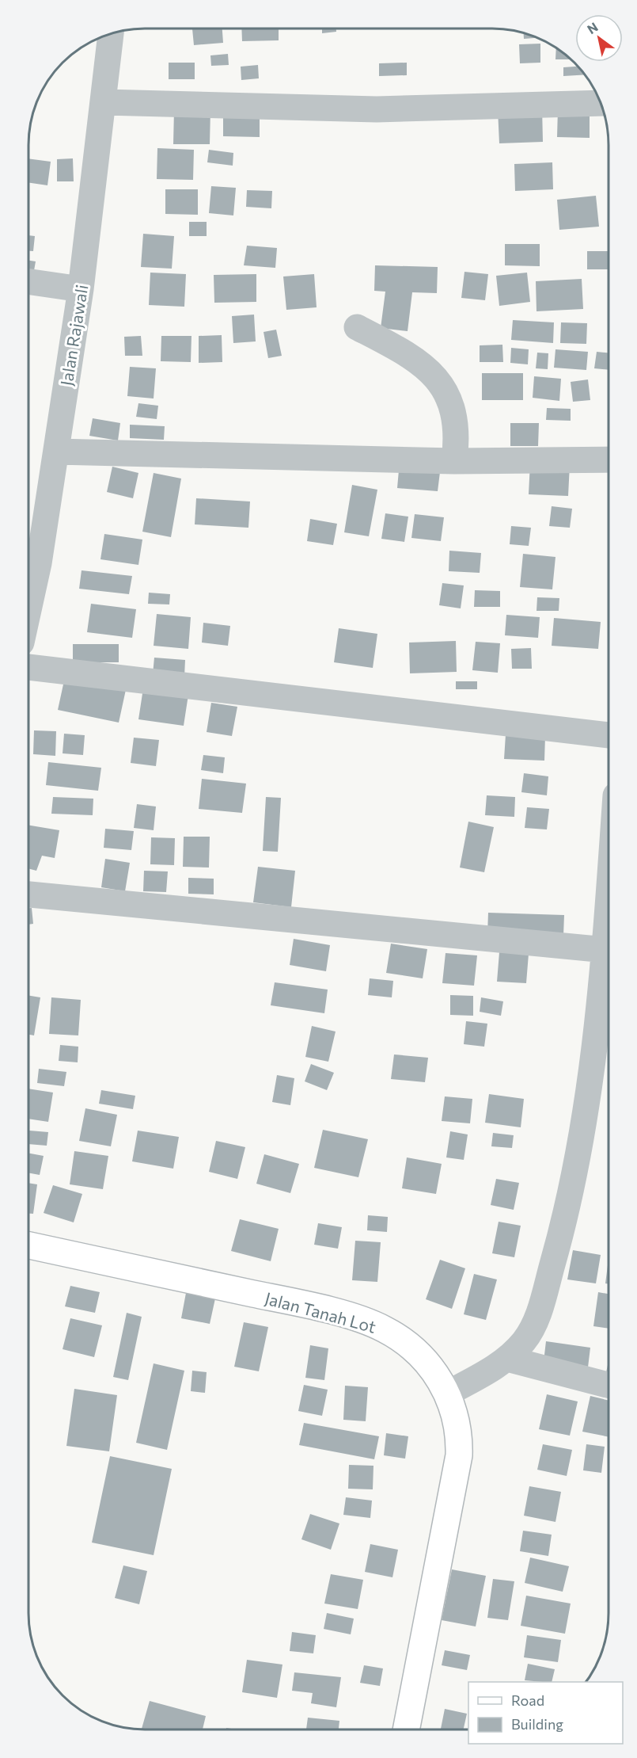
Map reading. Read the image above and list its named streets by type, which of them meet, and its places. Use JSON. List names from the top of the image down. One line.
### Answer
{"streets":{"main road":["Jalan Tanah Lot"],"street":["Jalan Rajawali"]},"legend":["Road","Building"],"north":"top left"}
